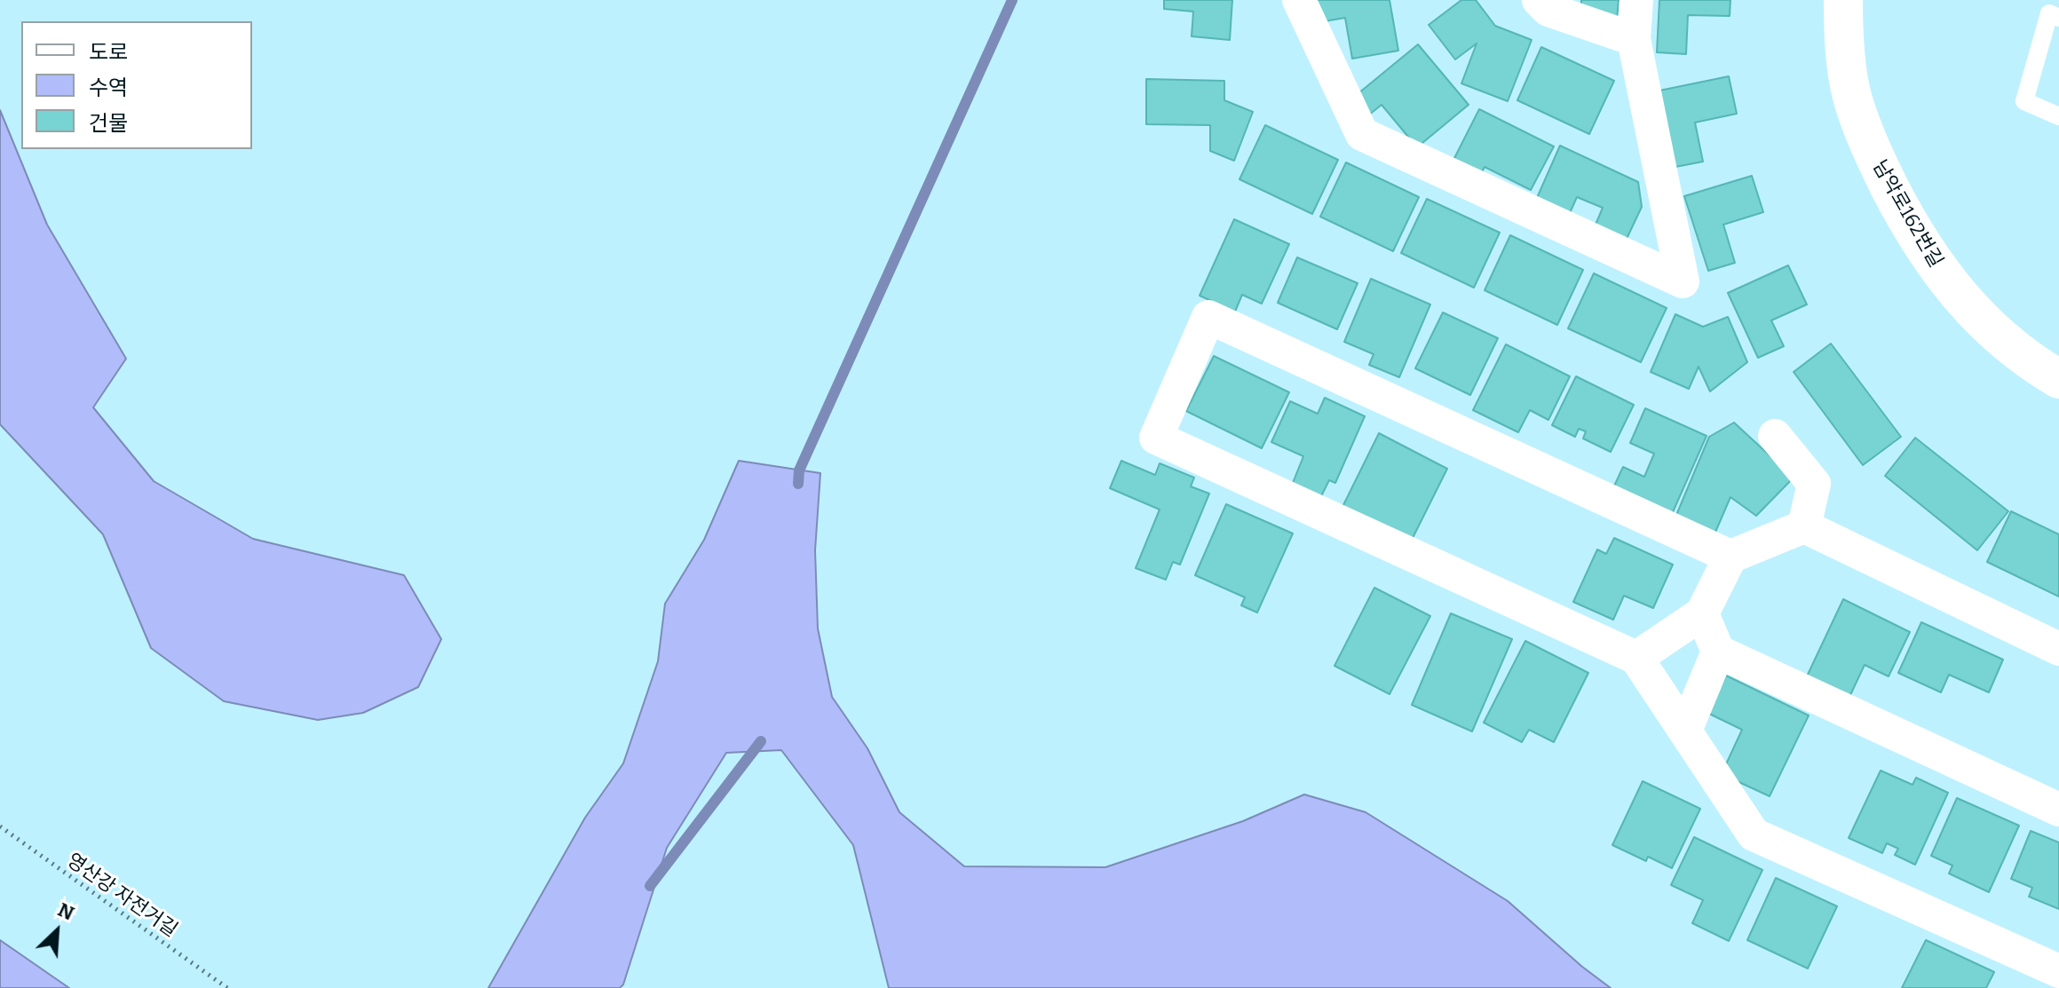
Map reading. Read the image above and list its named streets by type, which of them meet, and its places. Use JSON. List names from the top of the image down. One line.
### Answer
{"streets":{"street":["남악로162번길"],"path":["영산강 자전거길"]},"legend":["도로","수역","건물"],"north":"top right"}
